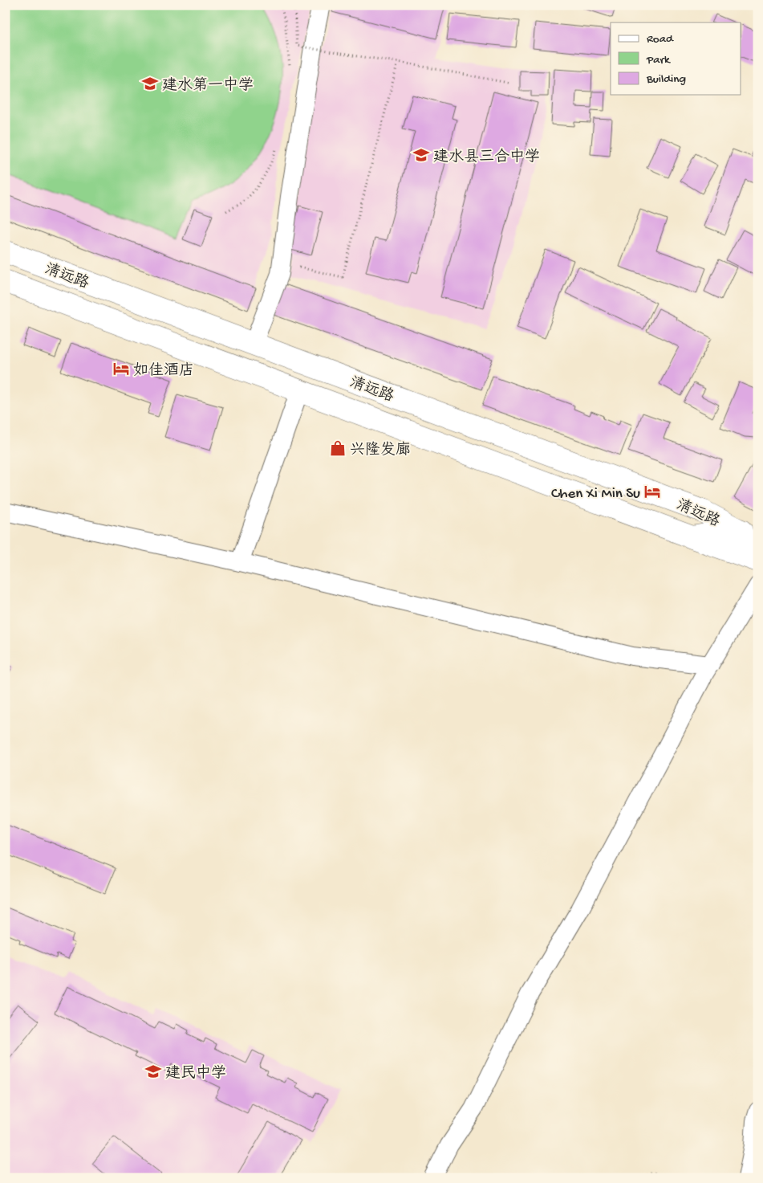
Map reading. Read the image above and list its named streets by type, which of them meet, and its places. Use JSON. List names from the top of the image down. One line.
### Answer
{"streets":{"main road":["清远路"]},"places":{"school or university":["建水第一中学","建水县三合中学","建民中学"],"hotel":["如佳酒店","Chen Xi Min Su"],"shop":["兴隆发廊"]},"legend":["Road","Park","Building"]}
